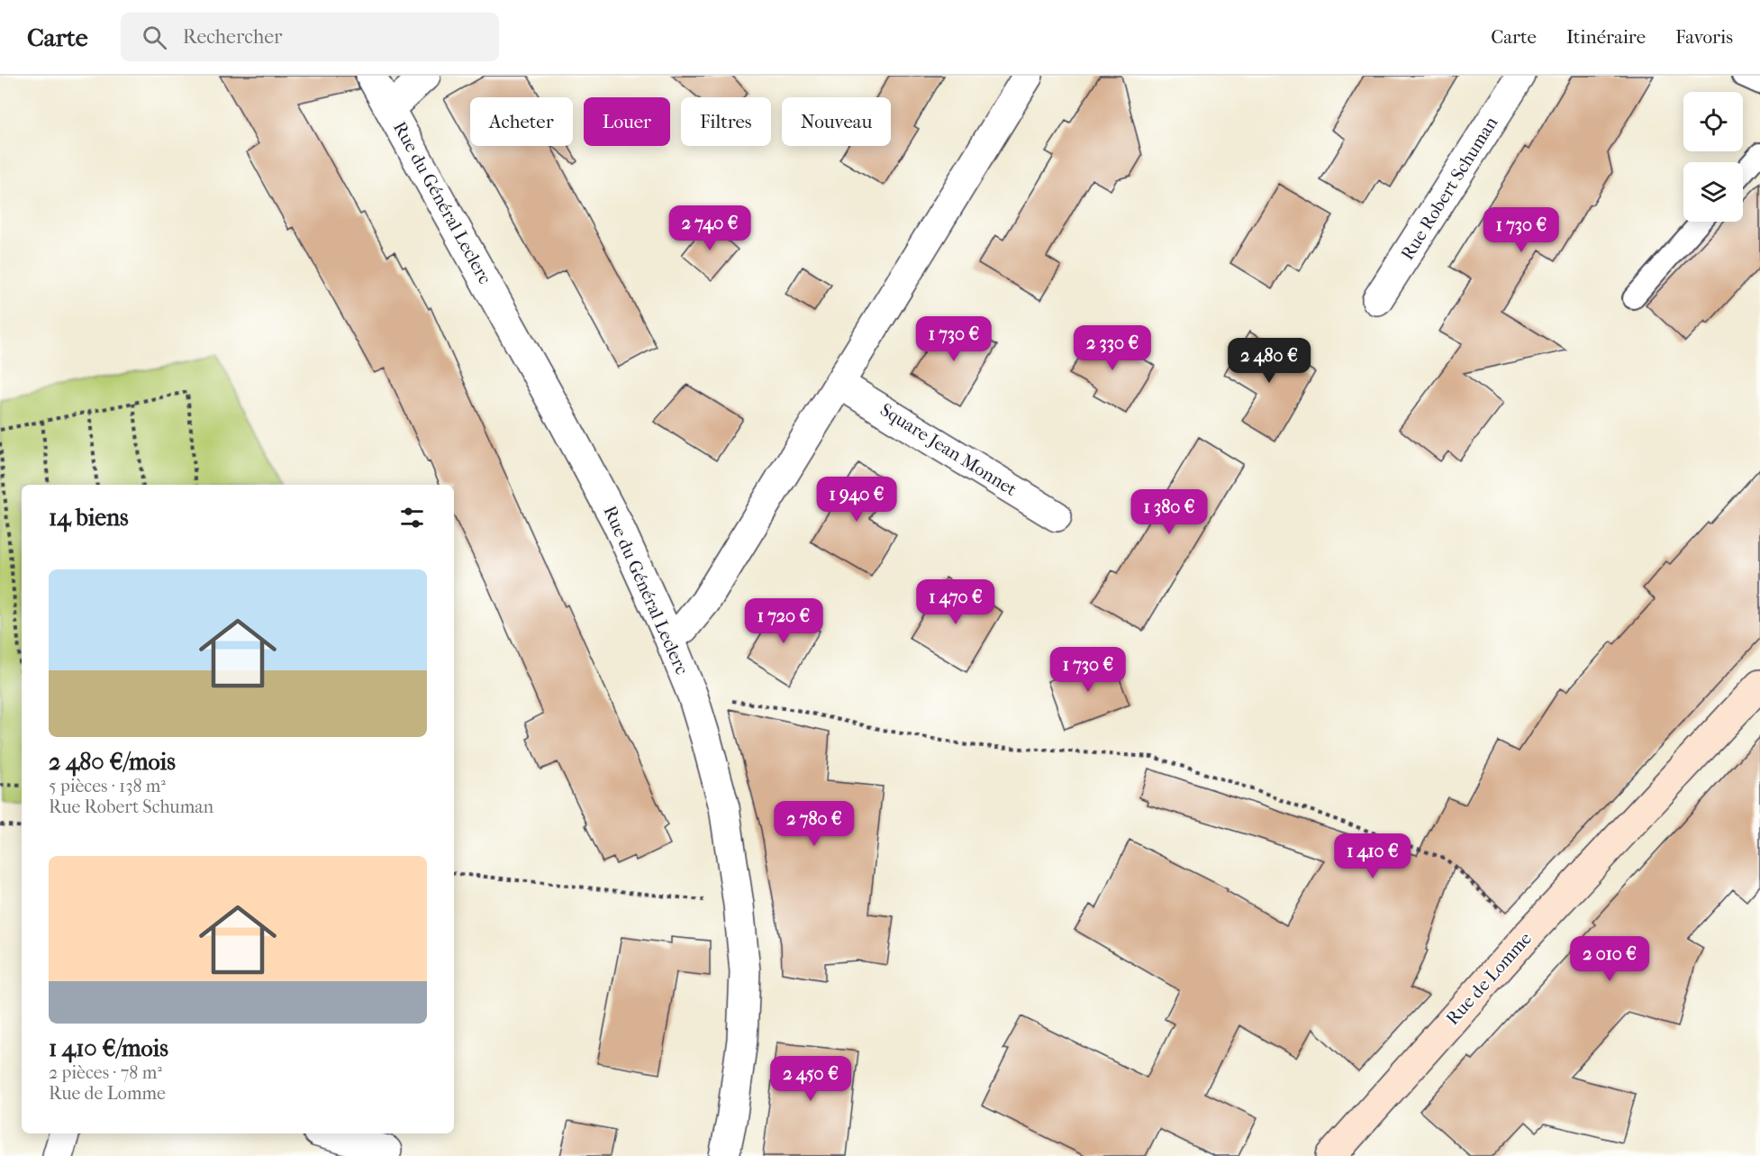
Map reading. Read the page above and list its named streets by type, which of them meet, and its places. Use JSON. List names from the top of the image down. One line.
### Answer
{"streets":{"main road":["Rue de Lomme"],"street":["Rue Robert Schuman","Rue du Général Leclerc","Square Jean Monnet"]},"page":{"header":"Carte","search":"Rechercher","nav":["Carte","Itinéraire","Favoris"],"chip":["Acheter","Louer","Filtres","Nouveau"],"price":["2 740 €","1 730 €","1 730 €","2 330 €","2 480 €","1 940 €","1 380 €","1 470 €","1 720 €","1 730 €","2 780 €","1 410 €","2 010 €","2 450 €"],"heading":"14 biens","list":[{"name":"2 480 €/mois","note":"5 pièces · 138 m² · Rue Robert Schuman"},{"name":"1 410 €/mois","note":"2 pièces · 78 m² · Rue de Lomme"}]}}
